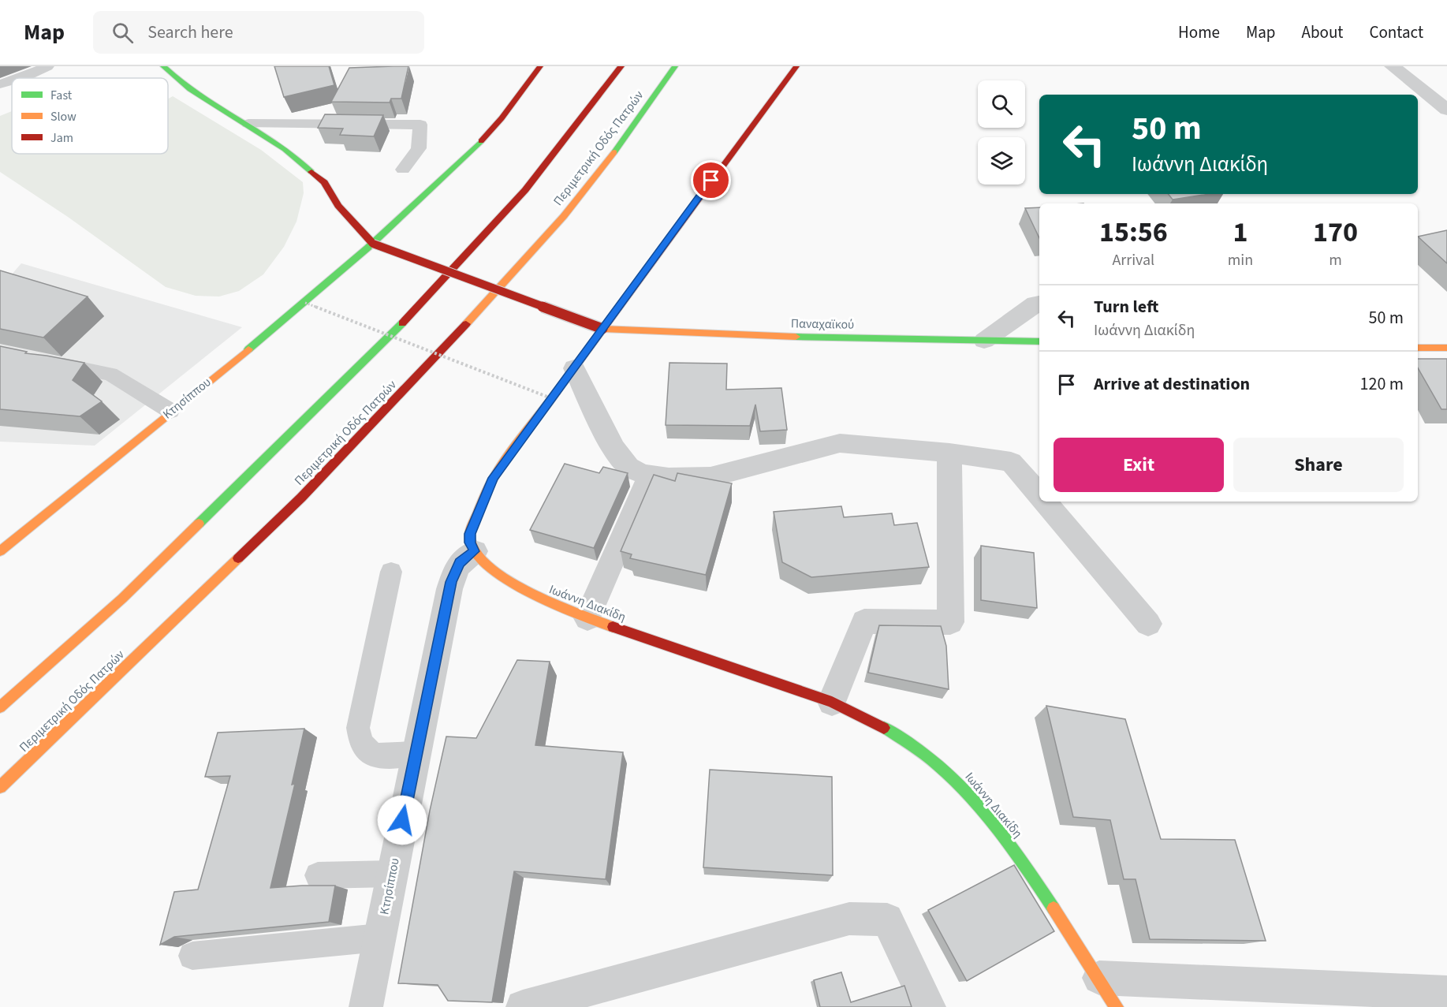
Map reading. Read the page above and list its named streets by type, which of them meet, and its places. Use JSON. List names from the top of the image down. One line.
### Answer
{"streets":{"main road":["Περιμετρική Οδός Πατρών","Παναχαϊκού","Κτησίππου","Ιωάννη Διακίδη"]},"crossings":[["Παναχαϊκού","Κτησίππου"],["Κτησίππου","Ιωάννη Διακίδη"]],"legend":["Fast","Slow","Jam"],"page":{"header":"Map","search":"Search here","nav":["Home","Map","About","Contact"],"turn":["50 m","Ιωάννη Διακίδη"],"eta":["15:56","Arrival","1","min","170","m"],"list":[{"name":"Turn left","note":"Ιωάννη Διακίδη","value":"50 m"},{"name":"Arrive at destination","value":"120 m"}],"buttons":["Exit","Share"]}}
